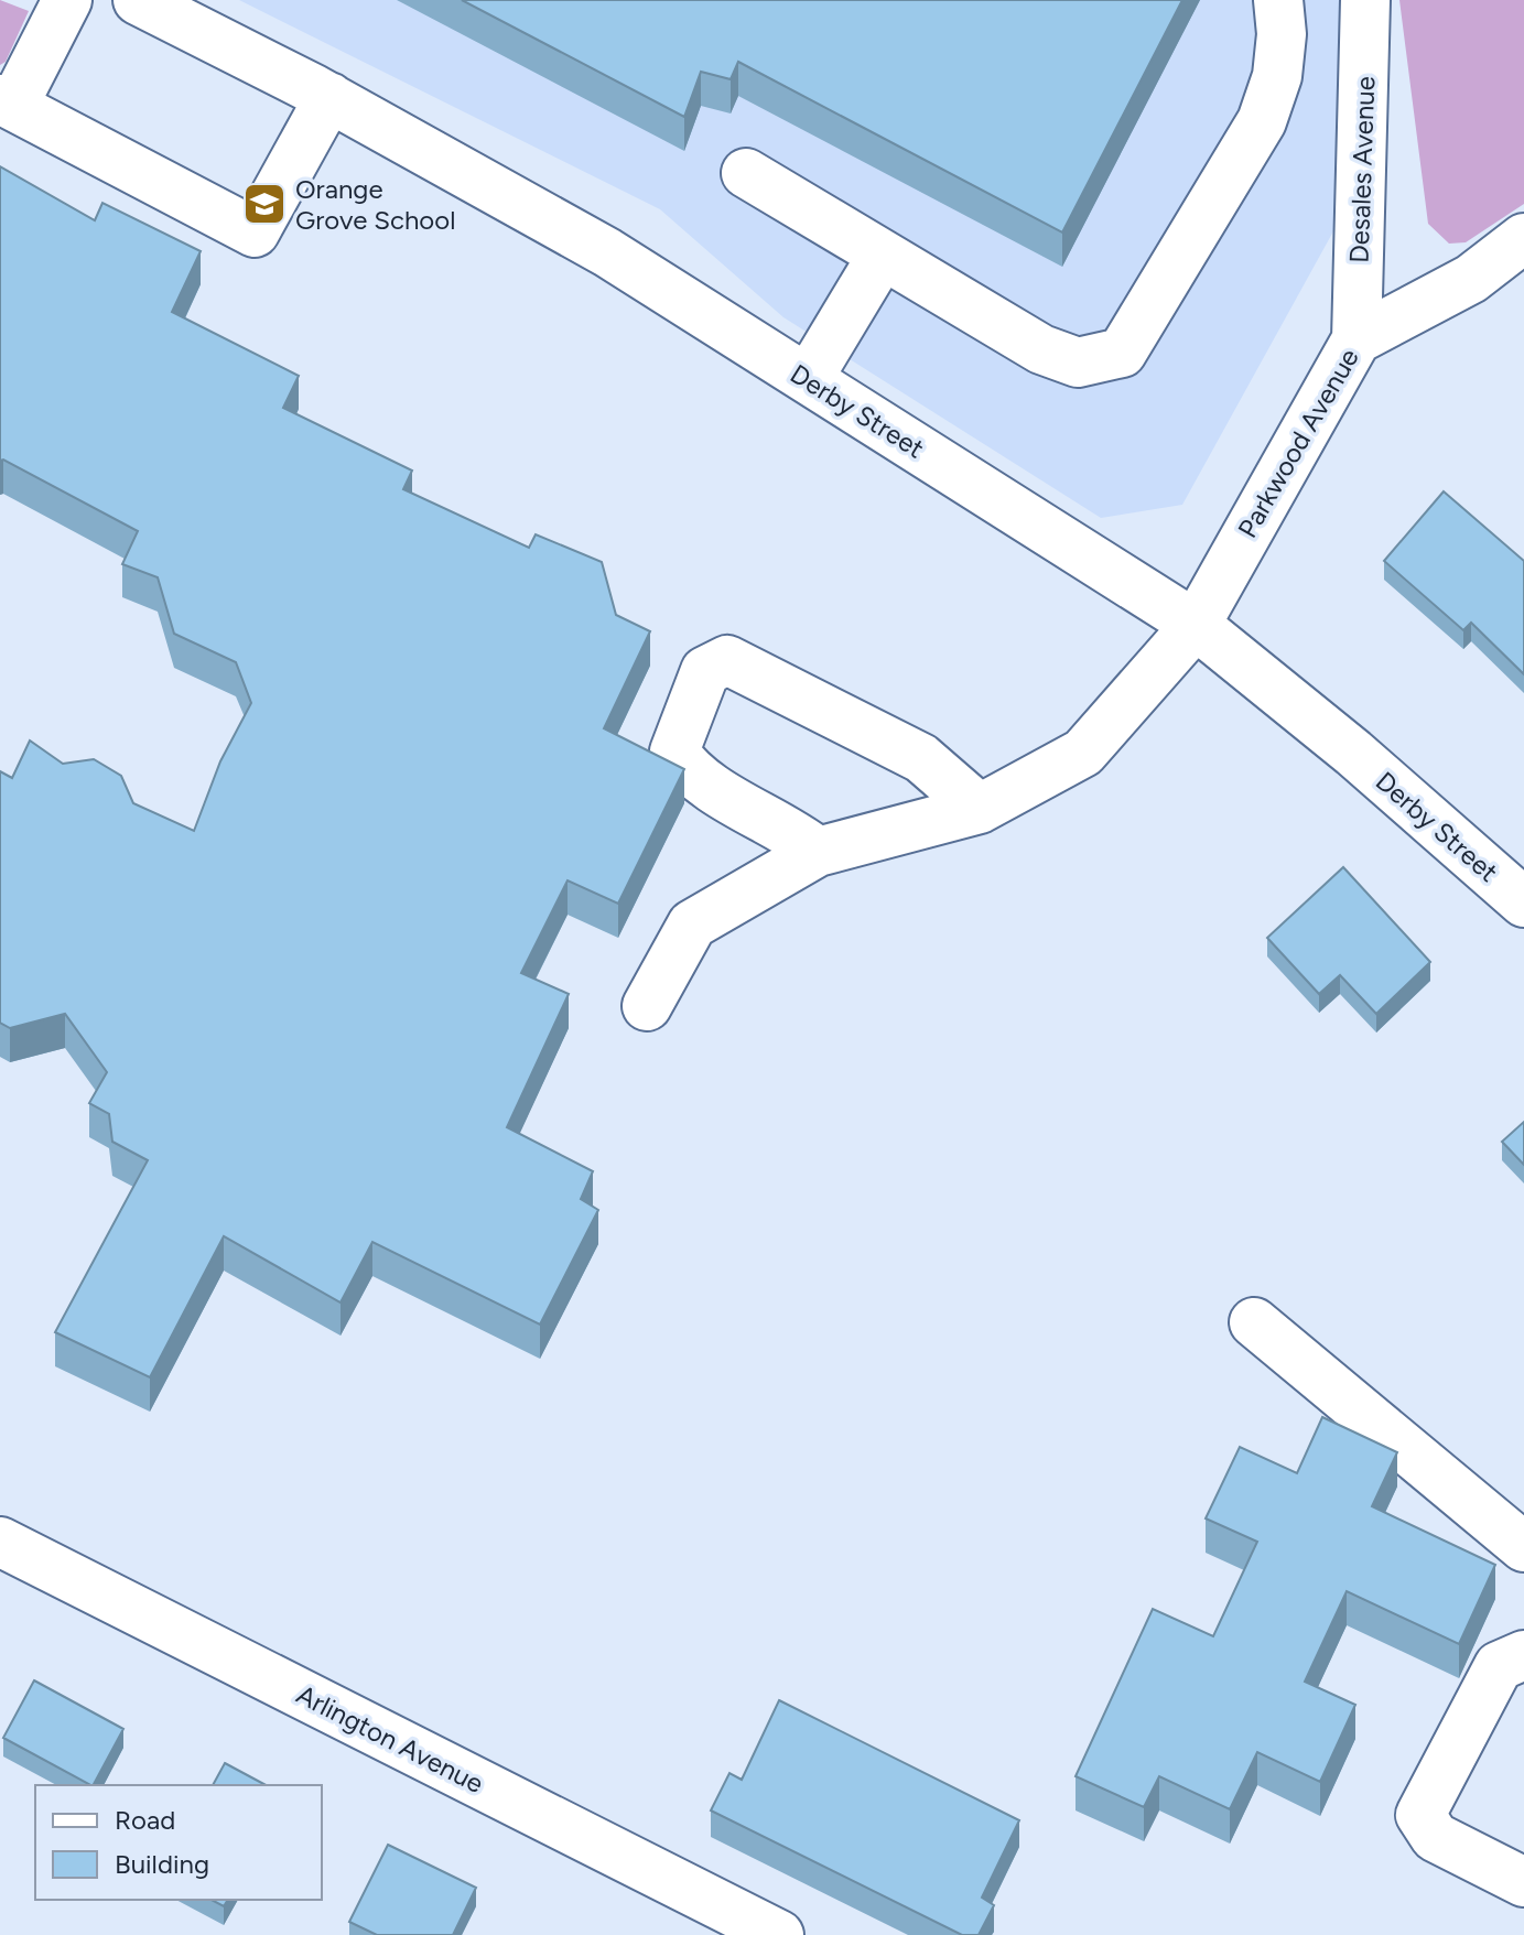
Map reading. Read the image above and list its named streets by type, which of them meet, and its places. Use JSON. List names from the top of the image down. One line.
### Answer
{"streets":{"street":["Desales Avenue","Derby Street","Parkwood Avenue","Arlington Avenue"]},"crossings":[["Desales Avenue","Parkwood Avenue"],["Derby Street","Parkwood Avenue"]],"places":{"school or university":["Orange Grove School"]},"legend":["Road","Building"]}
